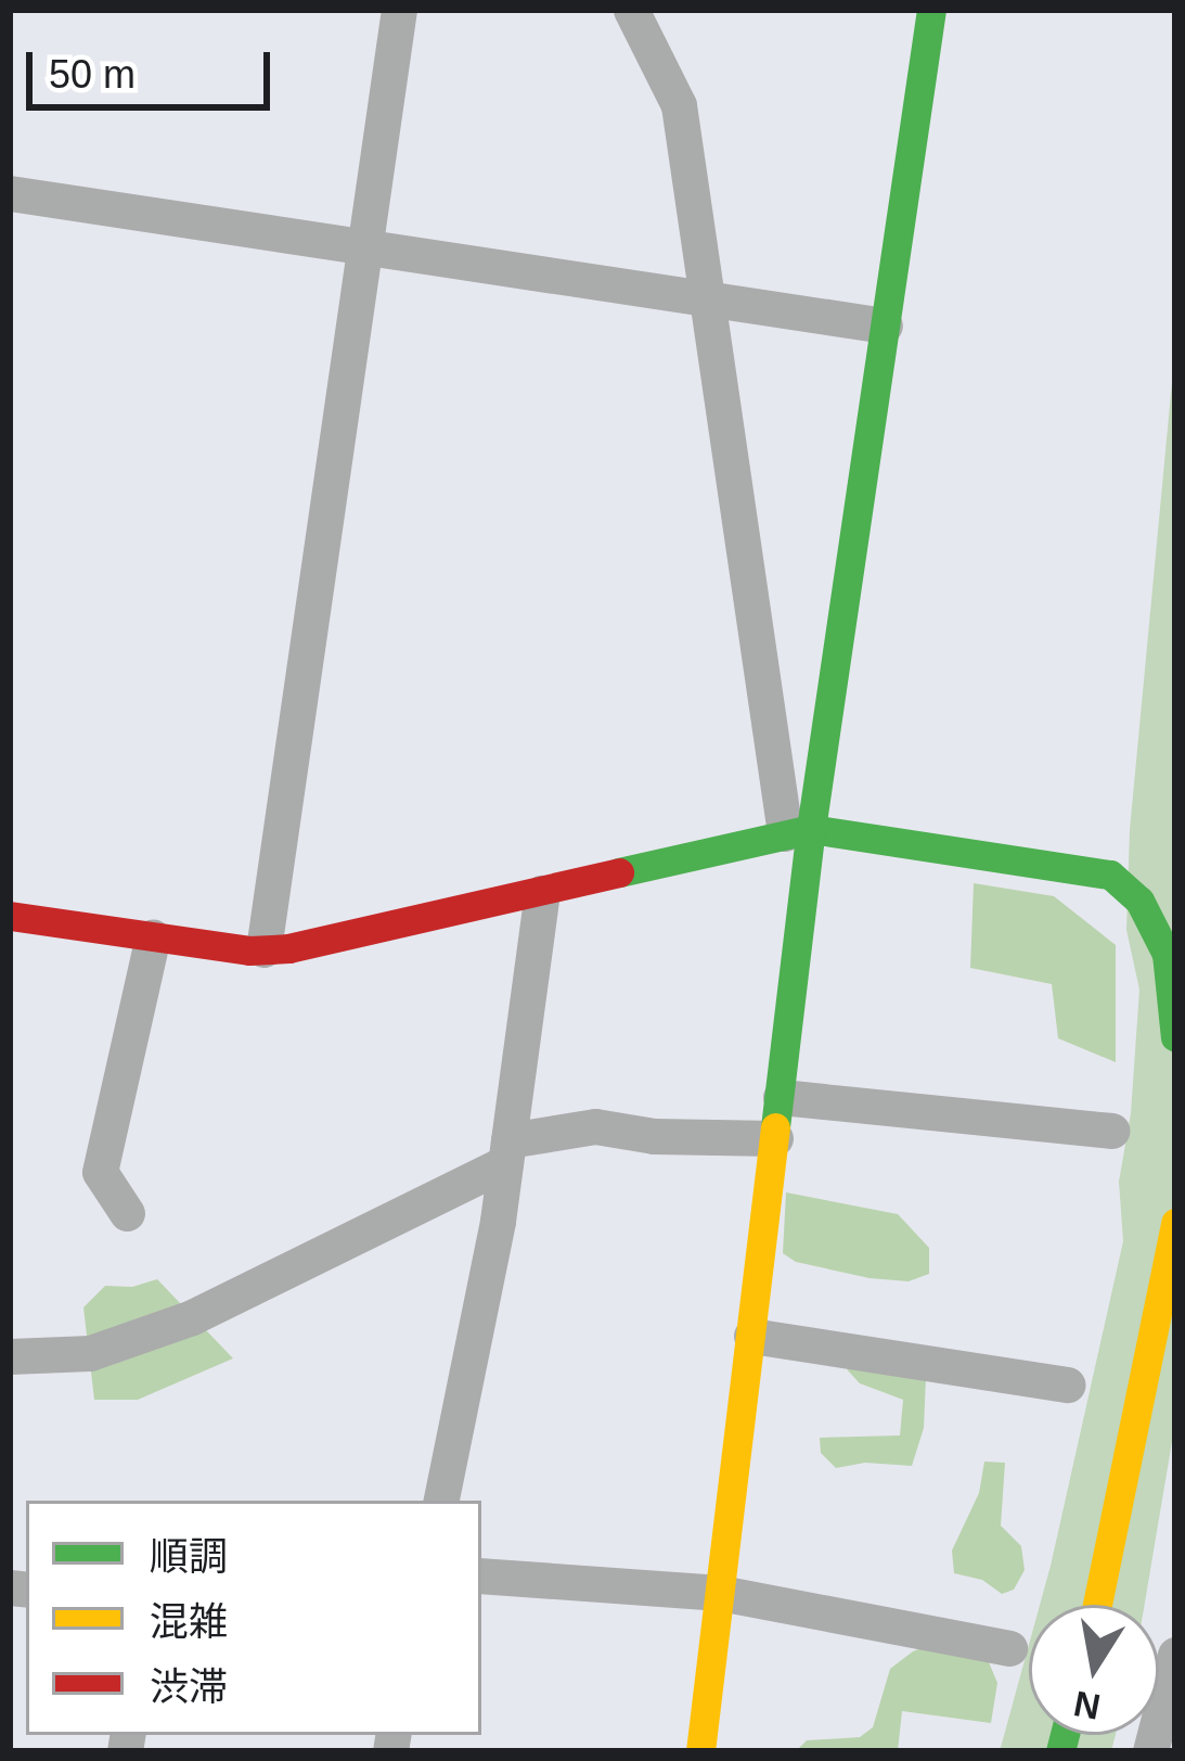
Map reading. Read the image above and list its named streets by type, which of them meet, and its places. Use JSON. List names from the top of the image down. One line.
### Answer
{"legend":["順調","混雑","渋滞"],"scale_bar":"50 m","north":"bottom"}
